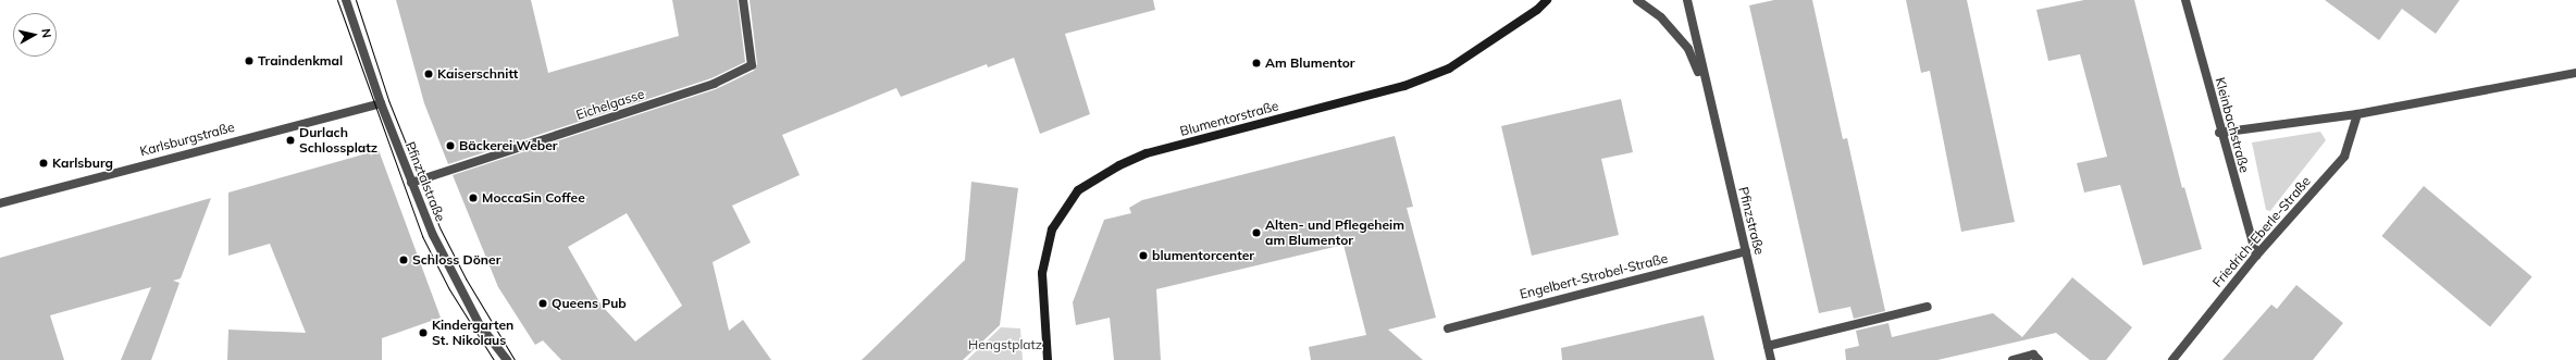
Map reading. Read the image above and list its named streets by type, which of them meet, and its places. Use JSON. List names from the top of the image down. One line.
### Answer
{"streets":{"main road":["Blumentorstraße"],"street":["Eichelgasse","Kleinbachstraße","Karlsburgstraße","Pfinztalstraße","Pfinzstraße","Friedrich-Eberle-Straße","Engelbert-Strobel-Straße"]},"crossings":[["Eichelgasse","Pfinztalstraße"],["Kleinbachstraße","Friedrich-Eberle-Straße"],["Karlsburgstraße","Pfinztalstraße"],["Pfinzstraße","Engelbert-Strobel-Straße"]],"parks":["Hengstplatz"],"places":["Traindenkmal","Am Blumentor","Kaiserschnitt","Durlach Schlossplatz","Bäckerei Weber","Karlsburg","MoccaSin Coffee","Alten- und Pflegeheim am Blumentor","blumentorcenter","Schloss Döner","Queens Pub","Kindergarten St. Nikolaus"],"north":"right"}
